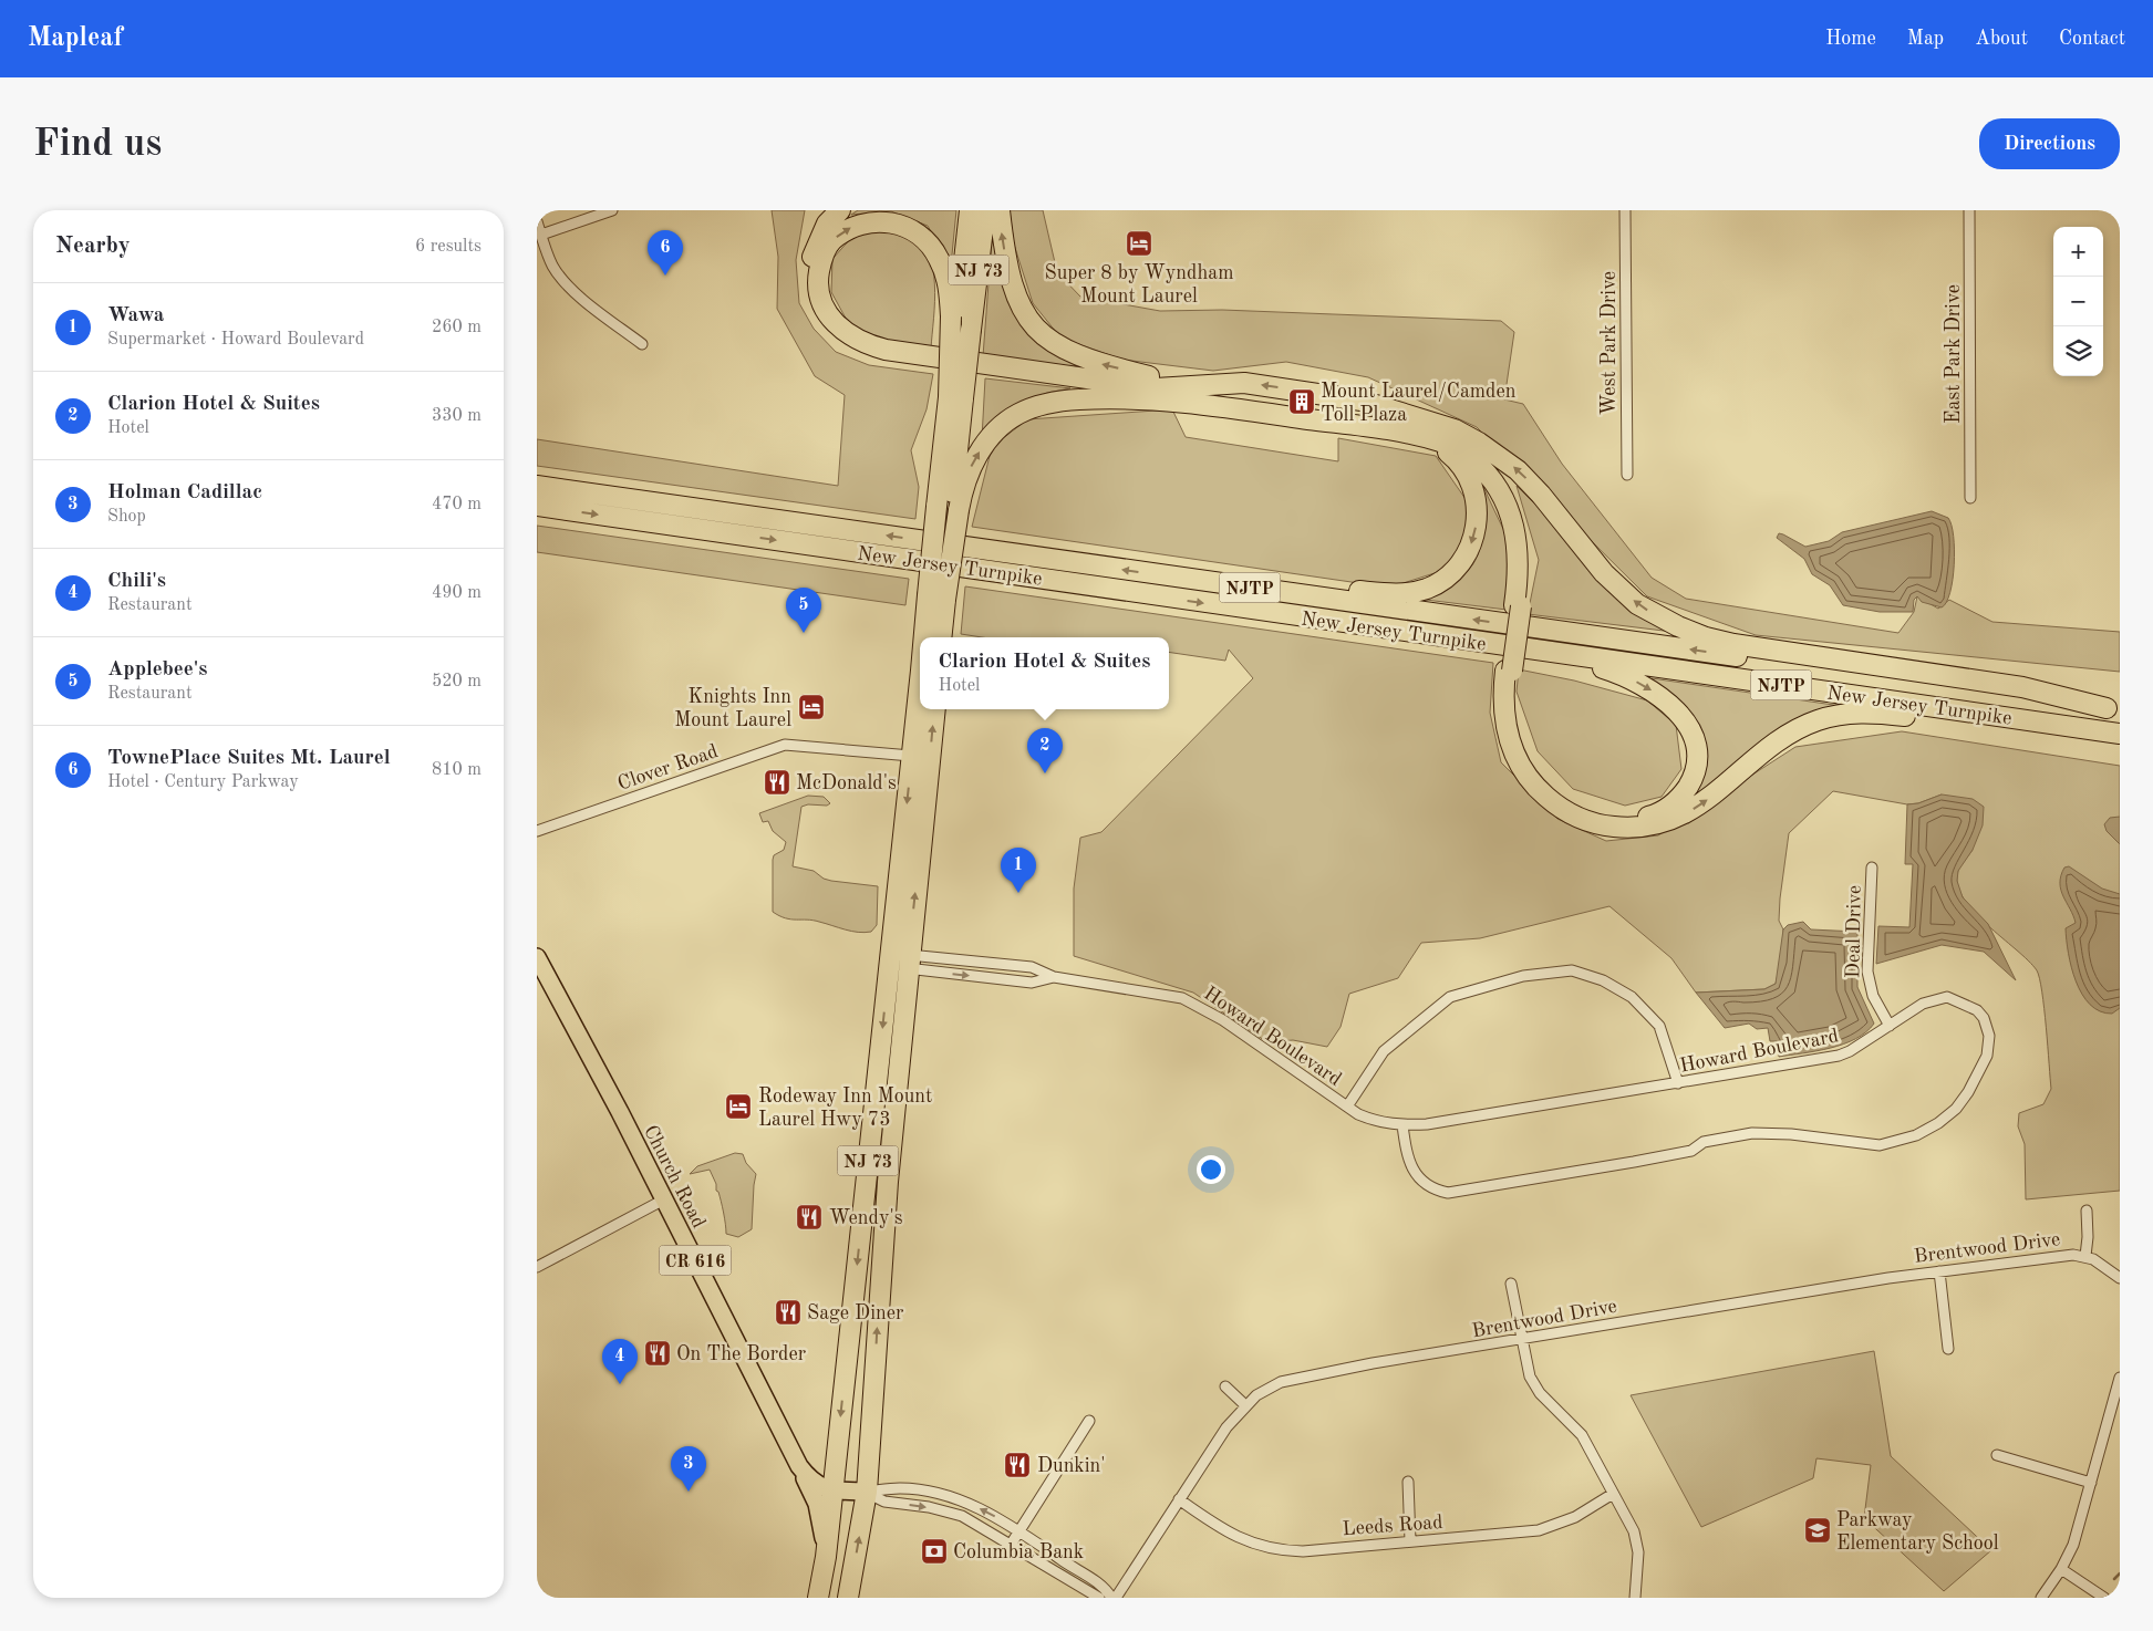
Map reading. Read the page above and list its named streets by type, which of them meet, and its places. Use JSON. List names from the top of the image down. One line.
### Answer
{"streets":{"highway":["NJ 73","New Jersey Turnpike","NJTP"],"main road":["Church Road","CR 616"],"street":["West Park Drive","East Park Drive","Clover Road","Deal Drive","Howard Boulevard","Brentwood Drive","Leeds Road"]},"crossings":[["NJ 73","Clover Road"],["NJ 73","Howard Boulevard"],["NJ 73","Church Road"],["NJ 73","CR 616"],["Deal Drive","Howard Boulevard"],["Church Road","CR 616"],["Brentwood Drive","Leeds Road"]],"places":{"hotel":["Super 8 by Wyndham Mount Laurel","Knights Inn Mount Laurel","Rodeway Inn Mount Laurel Hwy 73"],"building":["Mount Laurel/Camden Toll Plaza"],"restaurant":["McDonald's","Wendy's","Sage Diner","On The Border","Dunkin'"],"school or university":["Parkway Elementary School"],"bank":["Columbia Bank"]},"page":{"header":"Mapleaf","nav":["Home","Map","About","Contact"],"buttons":"Directions","title":"Find us","heading":["Nearby","6 results"],"map_buttons":["+","−"],"pins":["6","5","2","1","4","3"],"list":[{"mark":"1","name":"Wawa","note":"Supermarket · Howard Boulevard","value":"260 m"},{"mark":"2","name":"Clarion Hotel & Suites","note":"Hotel","value":"330 m"},{"mark":"3","name":"Holman Cadillac","note":"Shop","value":"470 m"},{"mark":"4","name":"Chili's","note":"Restaurant","value":"490 m"},{"mark":"5","name":"Applebee's","note":"Restaurant","value":"520 m"},{"mark":"6","name":"TownePlace Suites Mt. Laurel","note":"Hotel · Century Parkway","value":"810 m"}],"popup":["Clarion Hotel & Suites","Hotel"]}}
